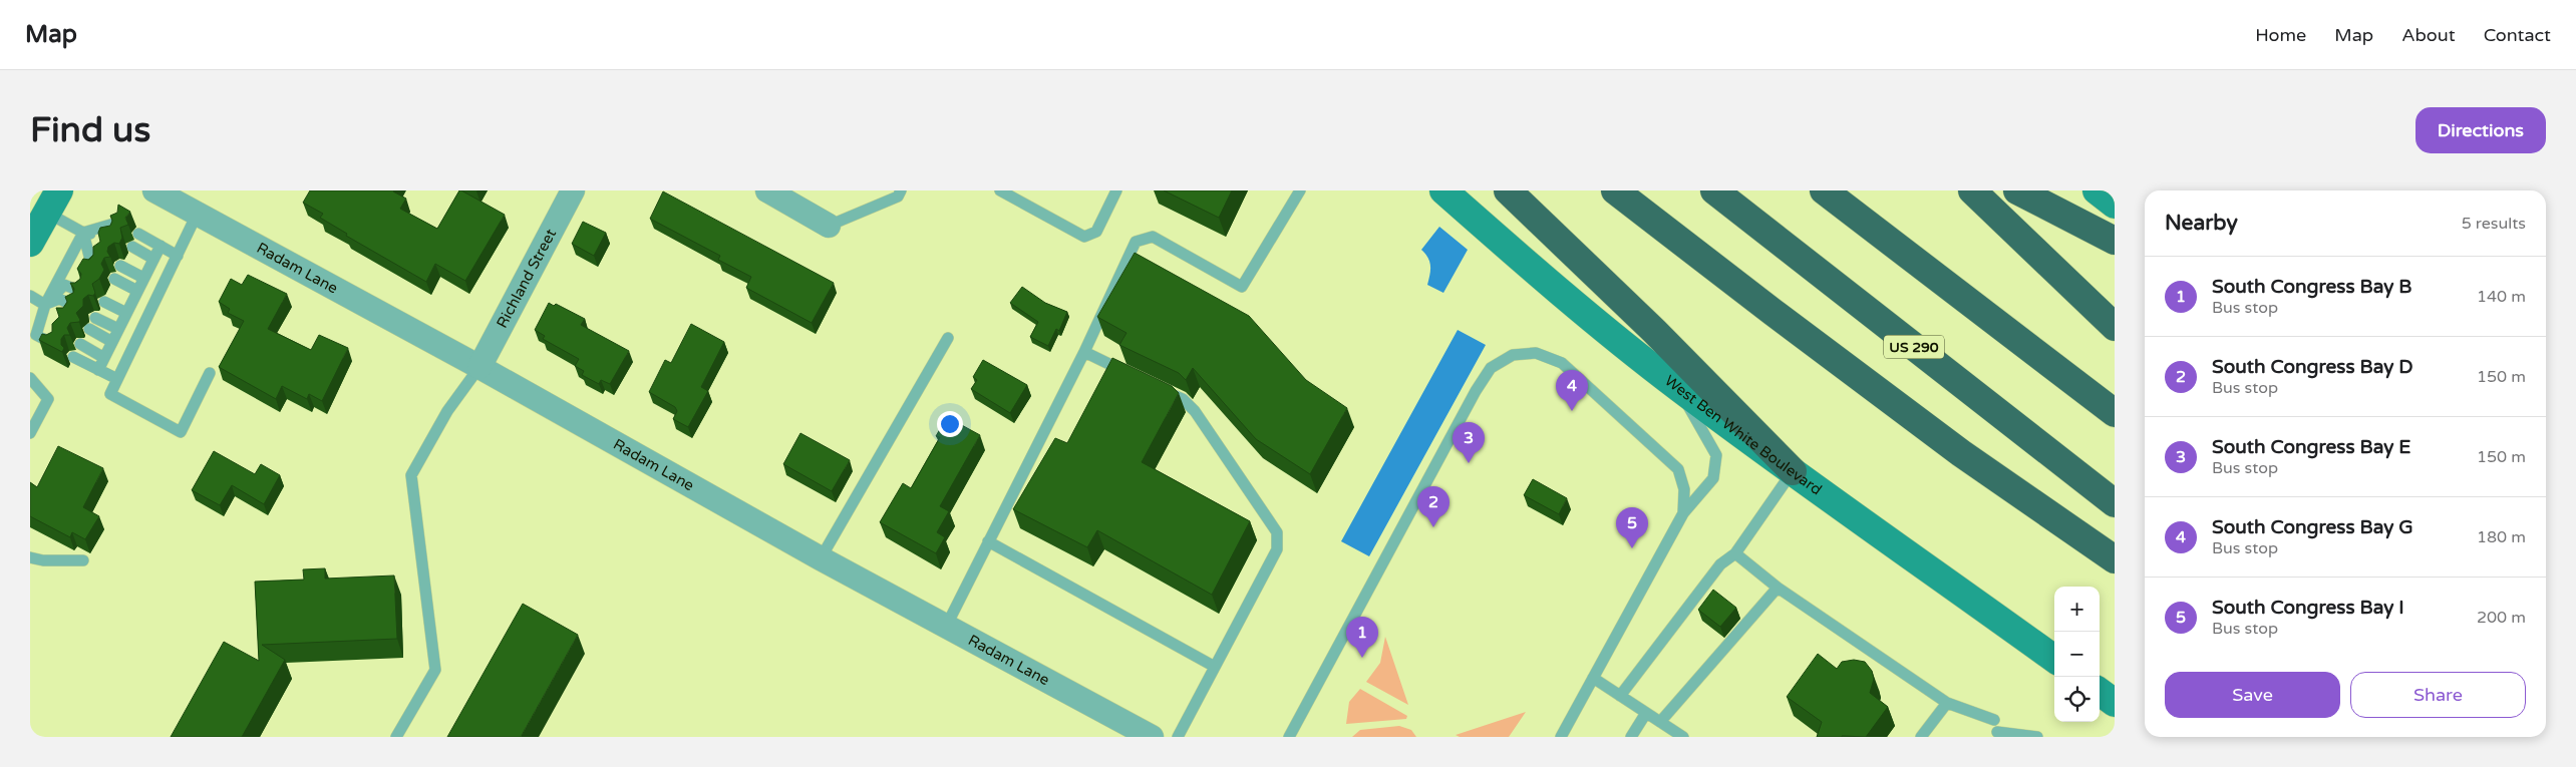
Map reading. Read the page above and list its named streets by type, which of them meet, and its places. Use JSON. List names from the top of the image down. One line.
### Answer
{"streets":{"highway":["US 290"],"main road":["West Ben White Boulevard"],"street":["Radam Lane","Richland Street"]},"crossings":[["Radam Lane","Richland Street"]],"page":{"header":"Map","nav":["Home","Map","About","Contact"],"buttons":["Directions",["Save","Share"]],"title":"Find us","heading":["Nearby","5 results"],"list":[{"mark":"1","name":"South Congress Bay B","note":"Bus stop","value":"140 m"},{"mark":"2","name":"South Congress Bay D","note":"Bus stop","value":"150 m"},{"mark":"3","name":"South Congress Bay E","note":"Bus stop","value":"150 m"},{"mark":"4","name":"South Congress Bay G","note":"Bus stop","value":"180 m"},{"mark":"5","name":"South Congress Bay I","note":"Bus stop","value":"200 m"}],"pins":["4","3","2","5","1"],"map_buttons":["+","−"]}}
